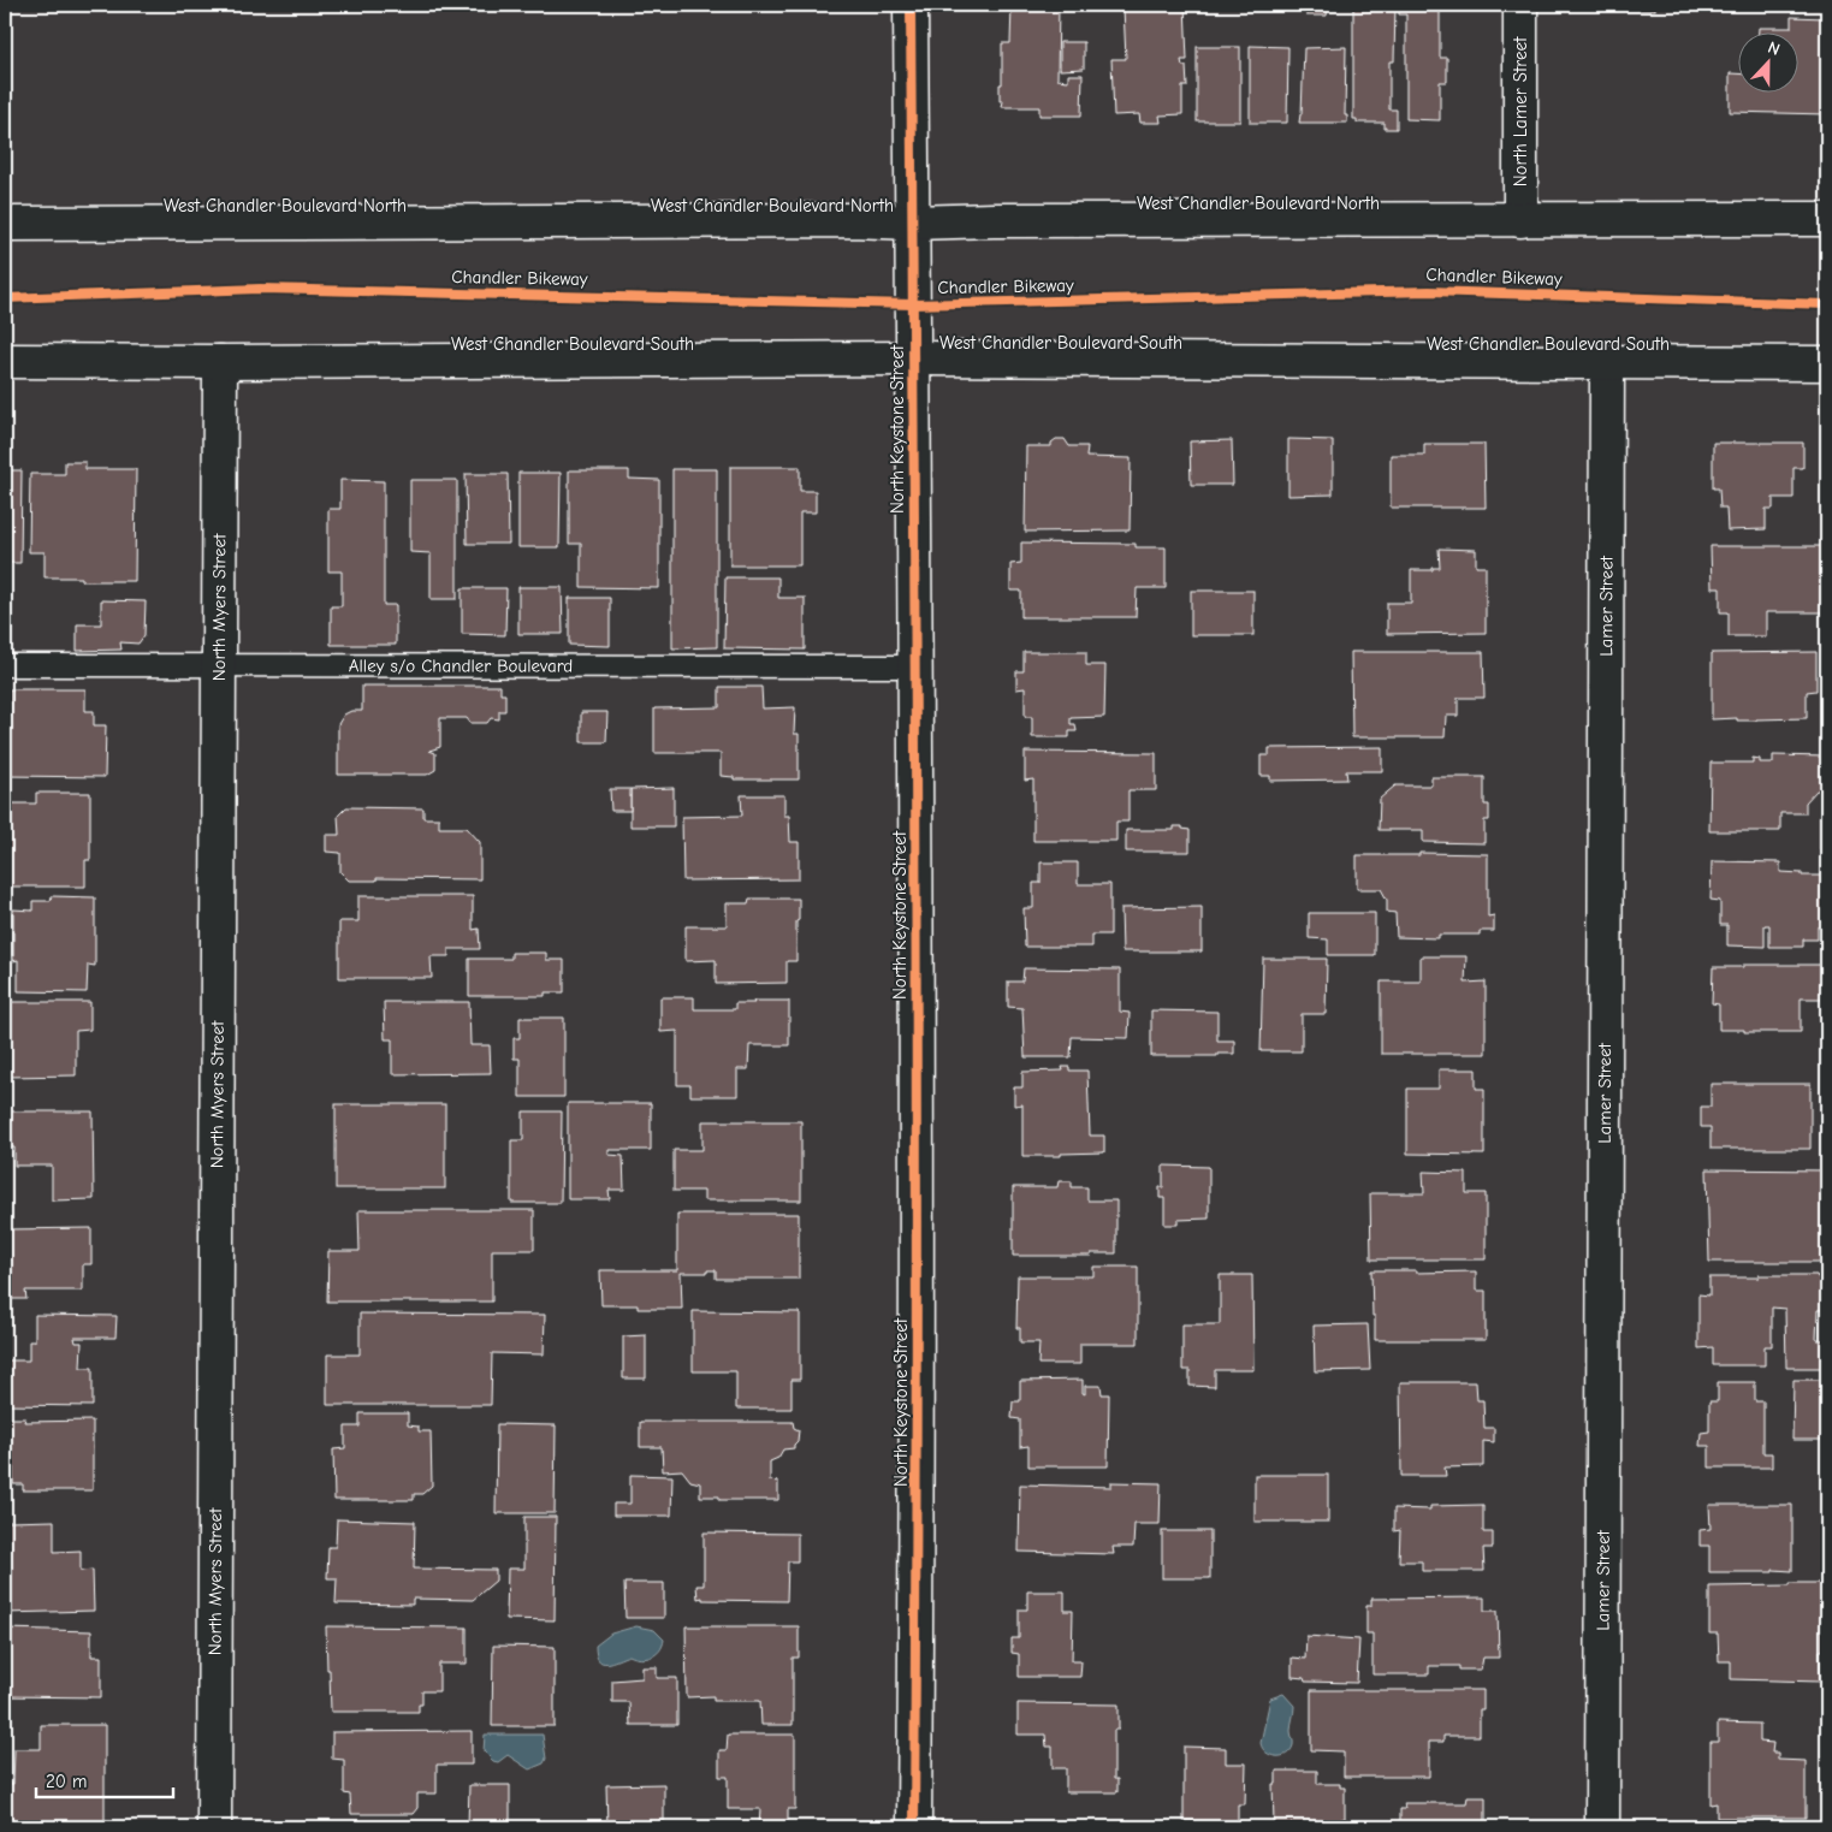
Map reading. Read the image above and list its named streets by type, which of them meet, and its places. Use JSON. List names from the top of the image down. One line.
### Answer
{"streets":{"street":["North Lamer Street","West Chandler Boulevard North","West Chandler Boulevard South","North Keystone Street","North Myers Street","Lamer Street"],"lane":["Alley s/o Chandler Boulevard"],"cycle path":["Chandler Bikeway"]},"crossings":[["North Lamer Street","West Chandler Boulevard North"],["West Chandler Boulevard North","North Keystone Street"],["West Chandler Boulevard South","North Keystone Street"],["West Chandler Boulevard South","North Myers Street"],["West Chandler Boulevard South","Lamer Street"],["North Keystone Street","Alley s/o Chandler Boulevard"],["North Myers Street","Alley s/o Chandler Boulevard"]],"scale_bar":"20 m","north":"top"}
